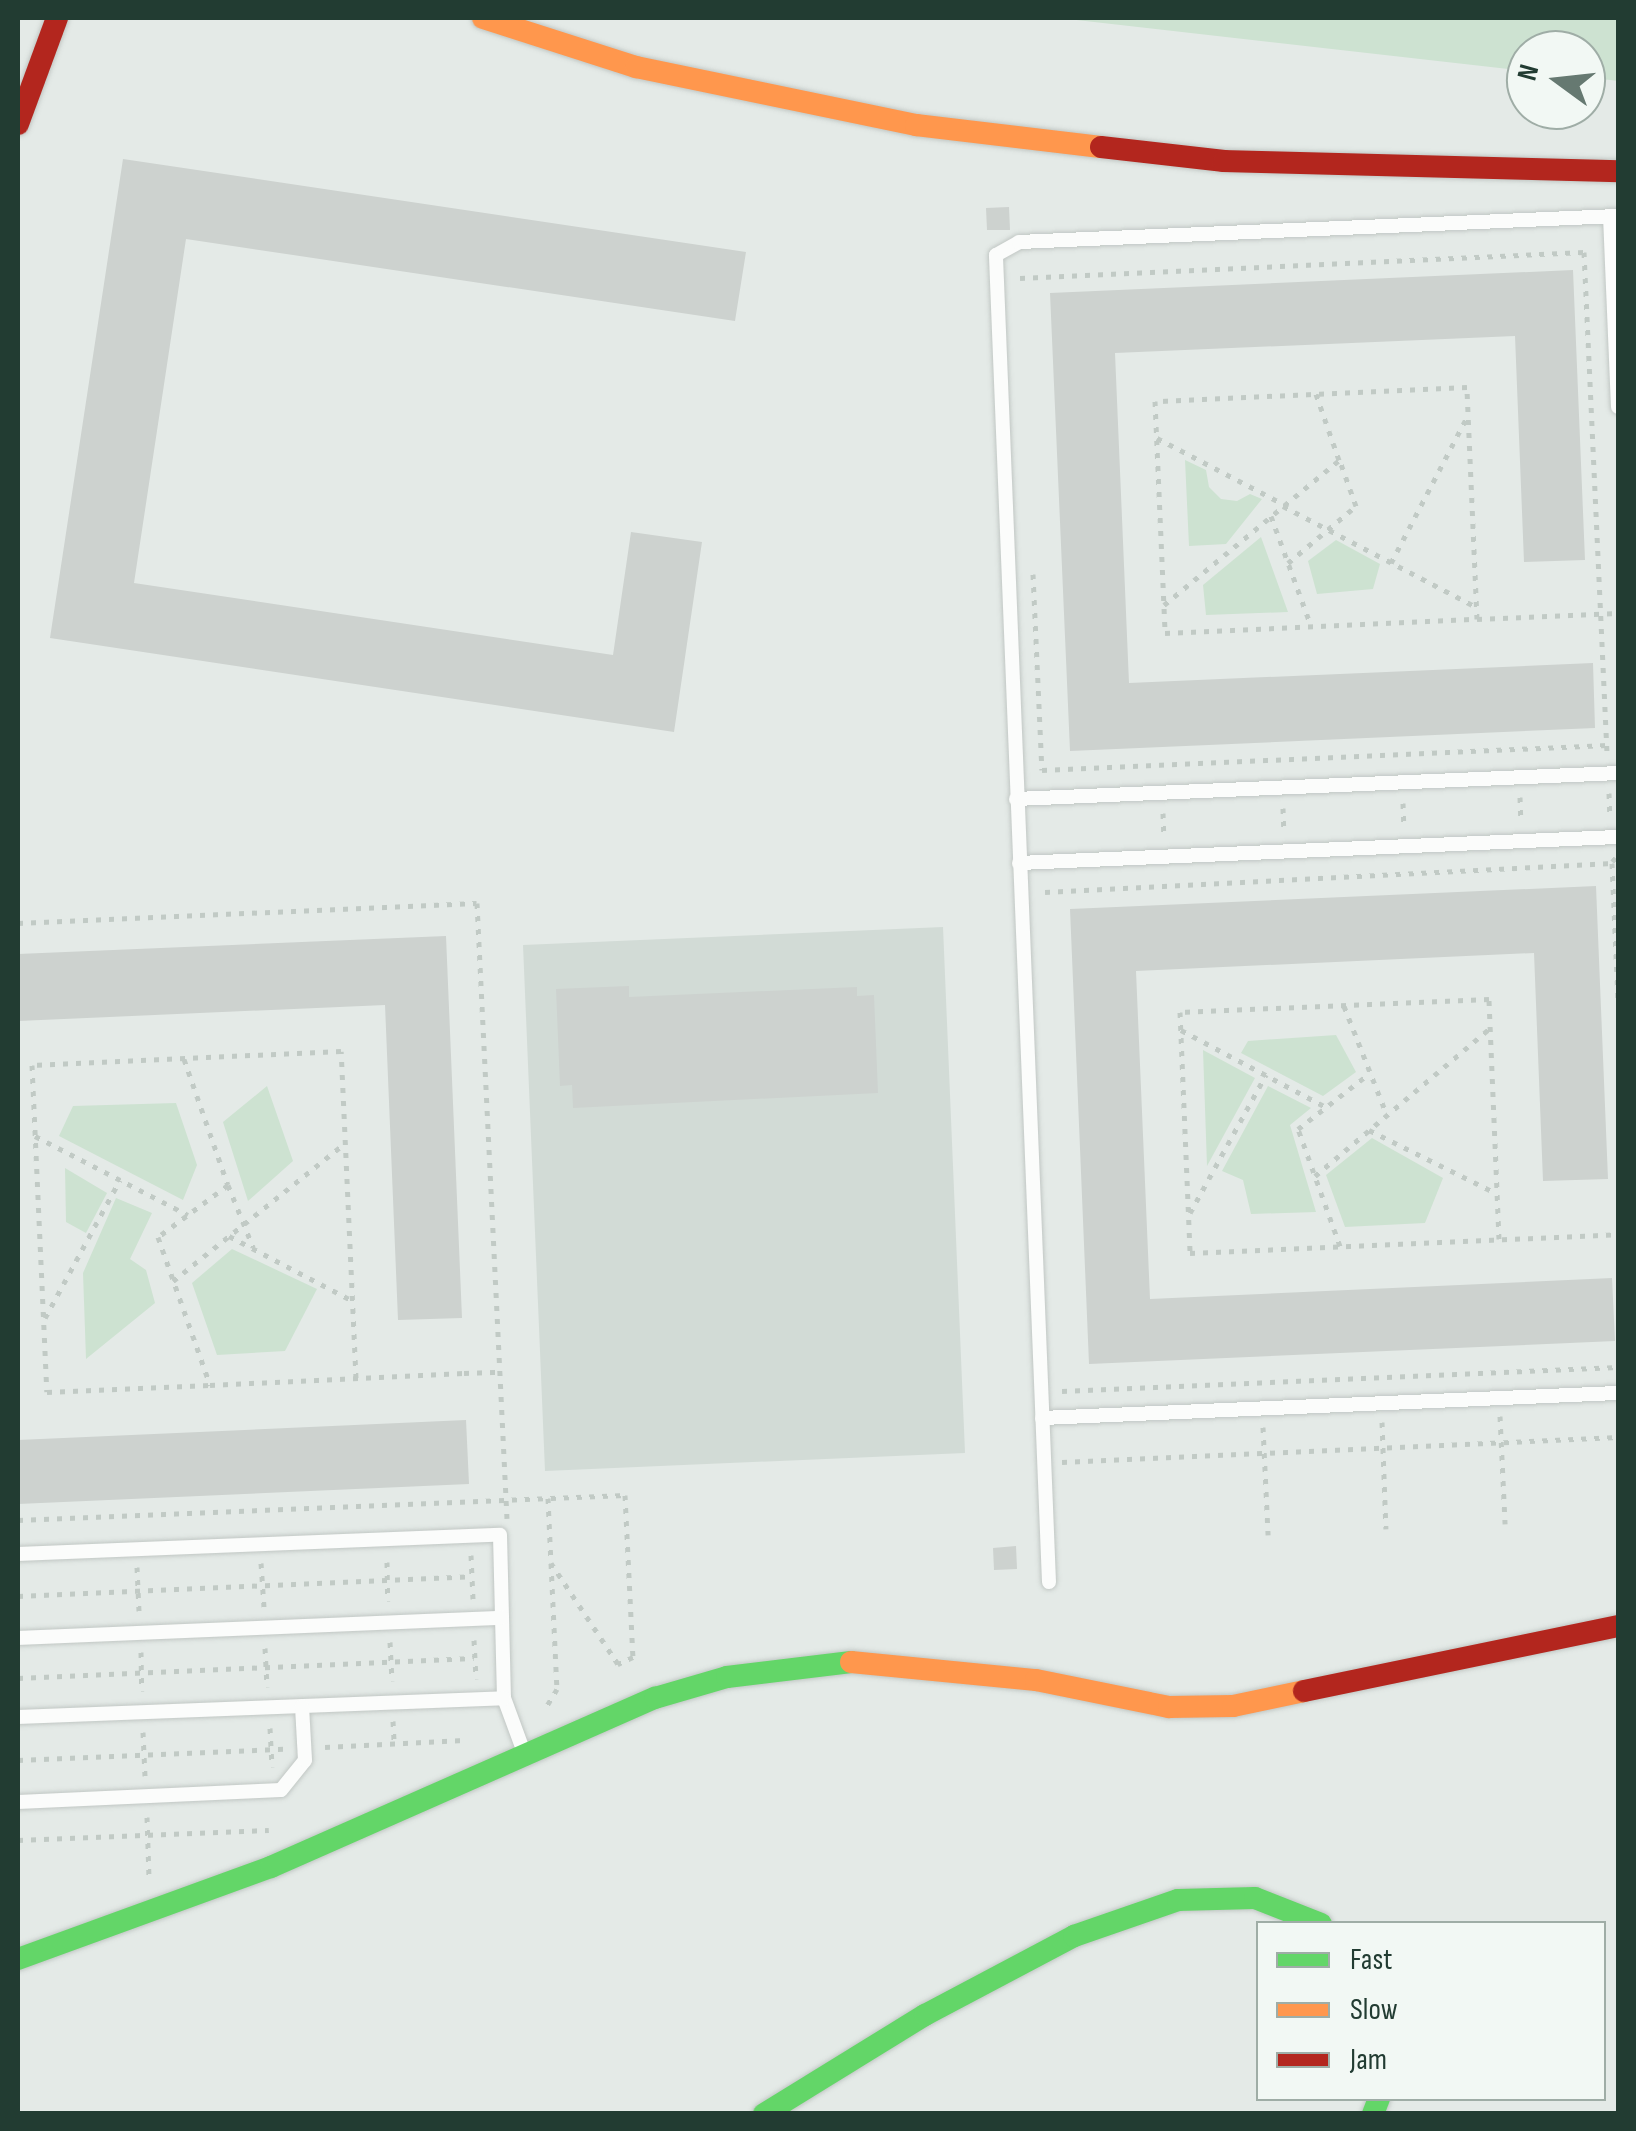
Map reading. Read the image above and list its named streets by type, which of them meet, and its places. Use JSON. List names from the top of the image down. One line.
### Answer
{"legend":["Fast","Slow","Jam"],"north":"left"}
